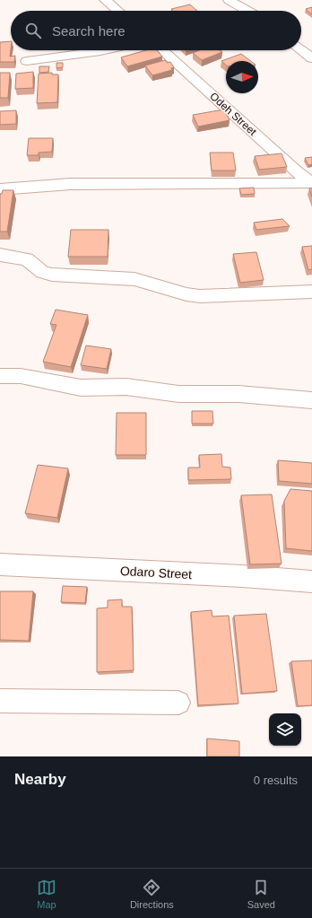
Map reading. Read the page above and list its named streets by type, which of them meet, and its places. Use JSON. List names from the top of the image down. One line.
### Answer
{"streets":{"street":["Odeh Street","Odaro Street"]},"north":"right","page":{"search":"Search here","heading":["Nearby","0 results"],"nav":["Map","Directions","Saved"]}}
